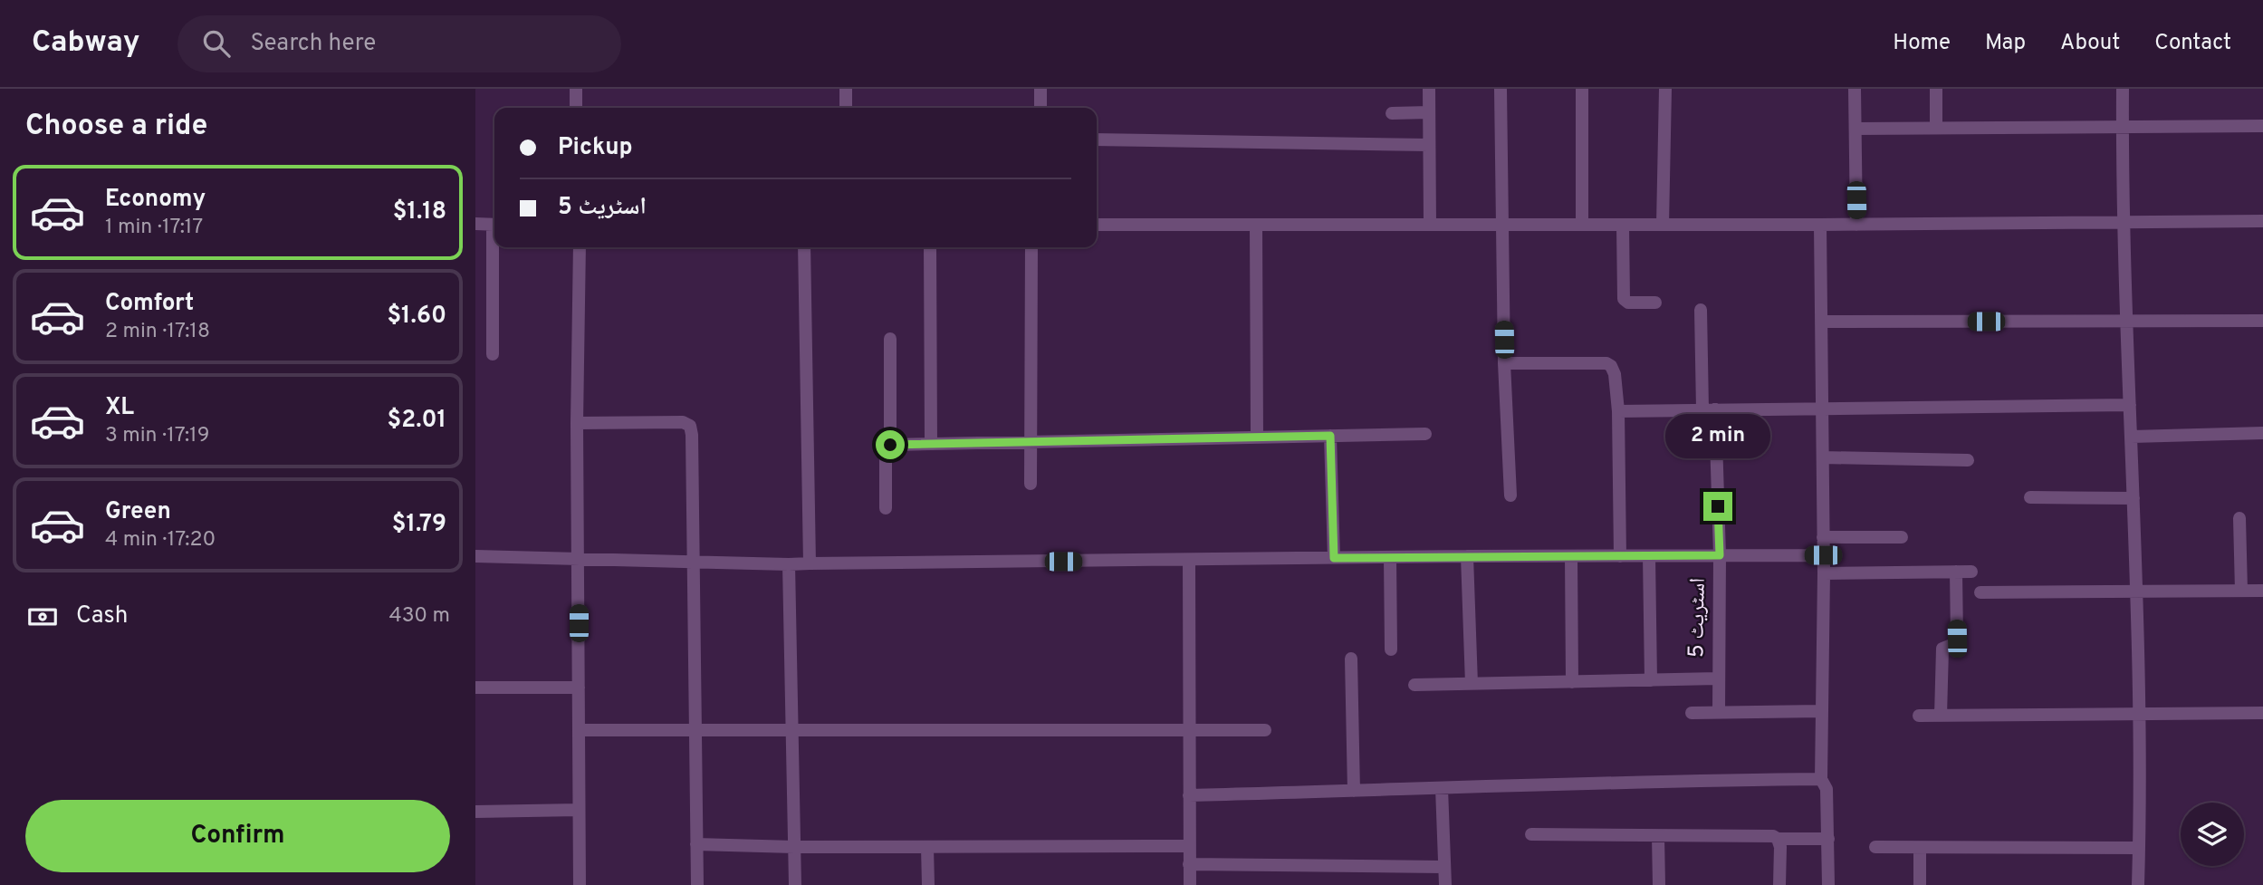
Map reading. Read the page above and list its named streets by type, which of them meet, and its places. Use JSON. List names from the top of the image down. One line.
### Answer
{"streets":{"street":["اسٹریٹ 5"]},"page":{"header":"Cabway","search":"Search here","nav":["Home","Map","About","Contact"],"heading":"Choose a ride","banner":["Pickup","اسٹریٹ 5"],"list":[{"name":"Economy","note":"1 min · 17:17","value":"$1.18"},{"name":"Comfort","note":"2 min · 17:18","value":"$1.60"},{"name":"XL","note":"3 min · 17:19","value":"$2.01"},{"name":"Green","note":"4 min · 17:20","value":"$1.79"}],"bubble":"2 min","pay":["Cash","430 m"],"buttons":"Confirm"}}
